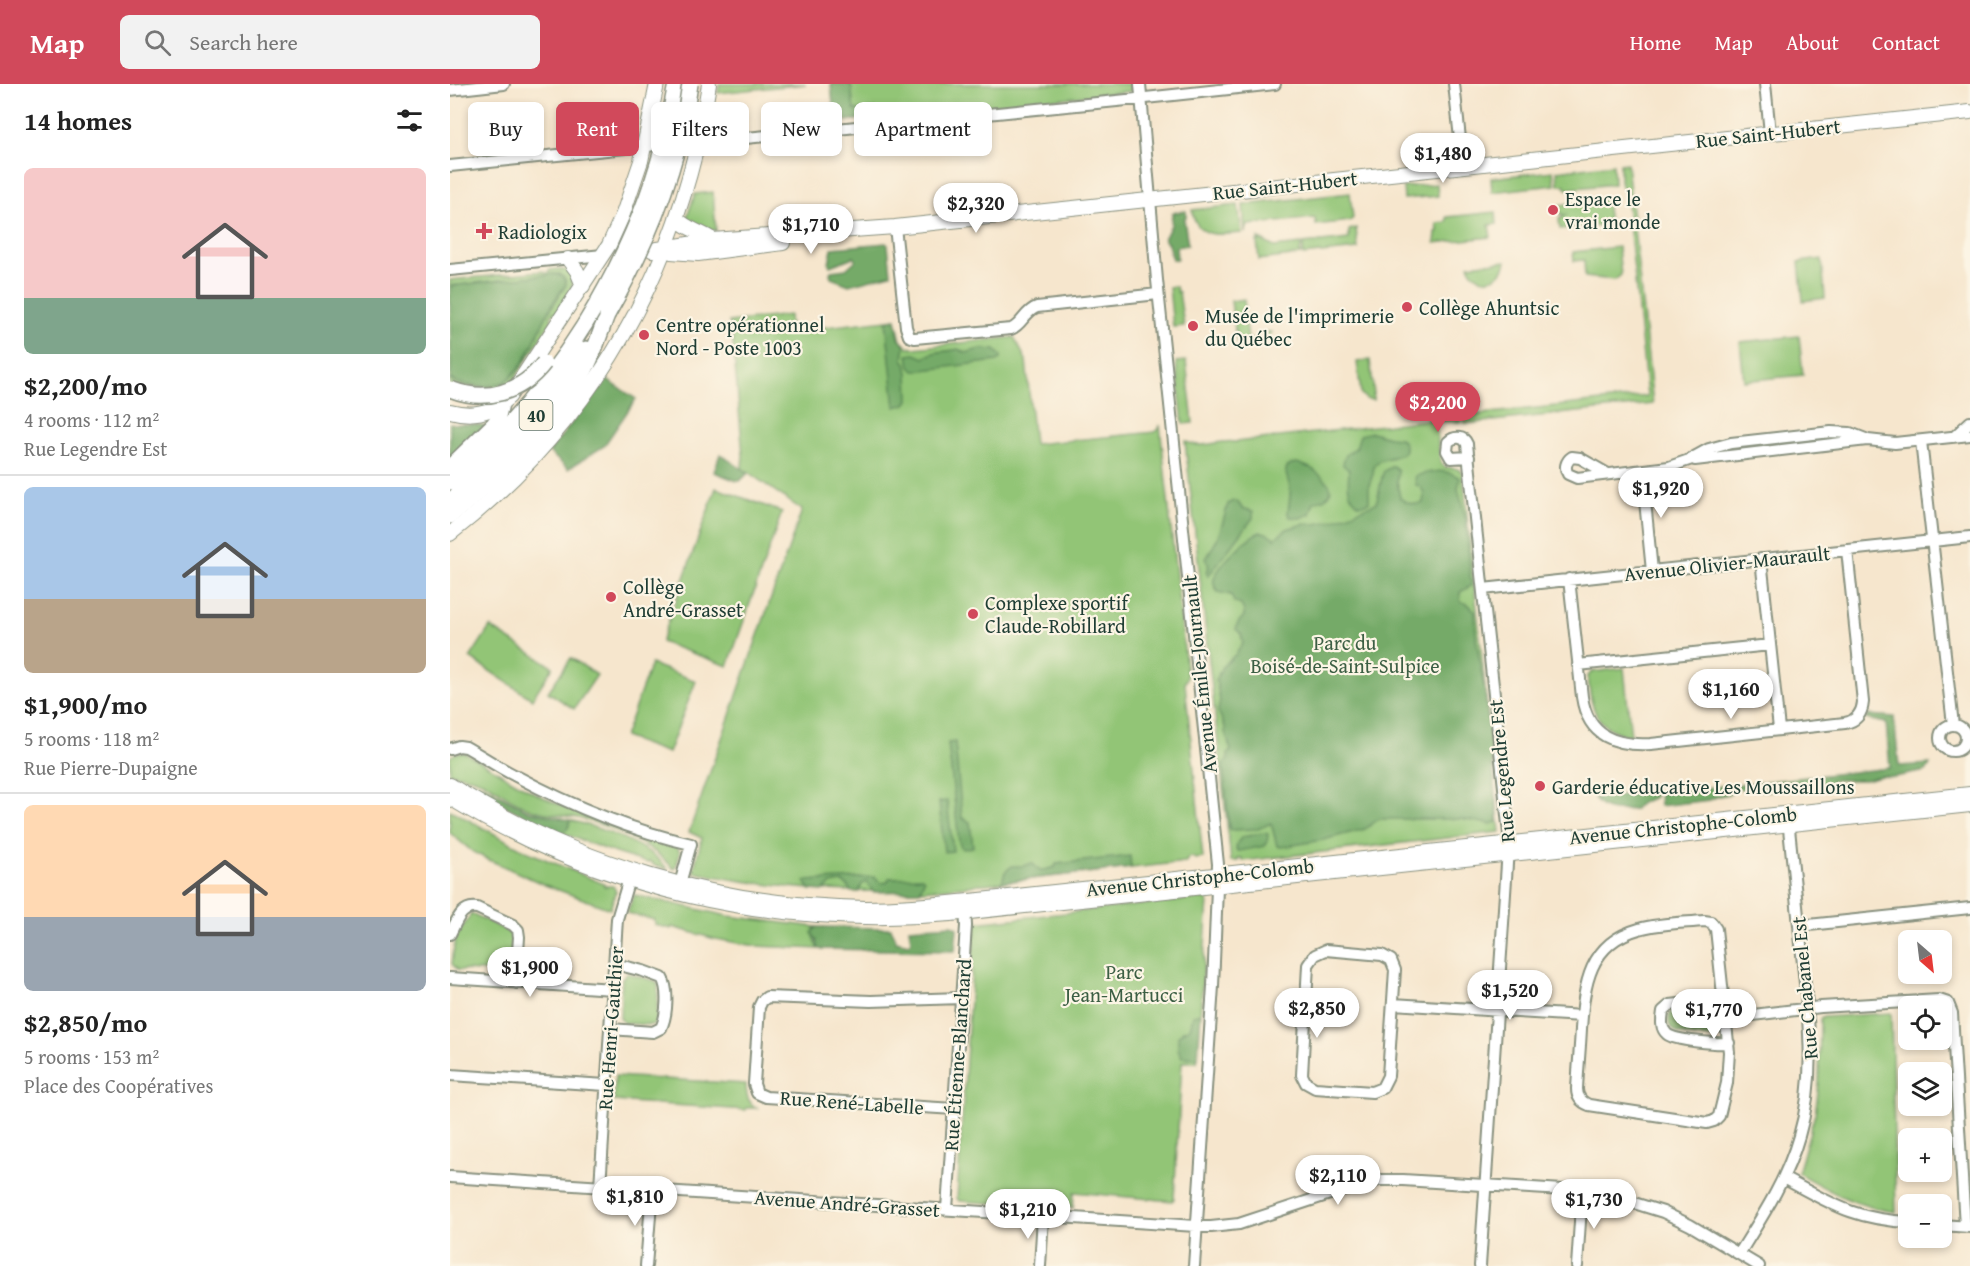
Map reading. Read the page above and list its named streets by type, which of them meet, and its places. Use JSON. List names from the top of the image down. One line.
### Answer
{"streets":{"highway":["40"],"main road":["Rue Saint-Hubert","Avenue Christophe-Colomb"],"street":["Avenue Olivier-Maurault","Avenue Émile-Journault","Rue Legendre Est","Rue Chabanel Est","Rue Henri-Gauthier","Rue Étienne-Blanchard","Rue René-Labelle","Avenue André-Grasset"]},"crossings":[["Rue Saint-Hubert","Avenue Émile-Journault"],["Avenue Olivier-Maurault","Rue Legendre Est"],["Avenue Émile-Journault","Avenue Christophe-Colomb"],["Avenue Émile-Journault","Avenue André-Grasset"],["Rue Legendre Est","Avenue Christophe-Colomb"],["Rue Legendre Est","Avenue André-Grasset"],["Avenue Christophe-Colomb","Rue Chabanel Est"],["Avenue Christophe-Colomb","Rue Henri-Gauthier"],["Avenue Christophe-Colomb","Rue Étienne-Blanchard"],["Rue Chabanel Est","Avenue André-Grasset"],["Rue Henri-Gauthier","Avenue André-Grasset"],["Rue Étienne-Blanchard","Rue René-Labelle"],["Rue Étienne-Blanchard","Avenue André-Grasset"]],"parks":["Parc du Boisé-de-Saint-Sulpice","Parc Jean-Martucci"],"places":{"other":["Espace le vrai monde","Collège Ahuntsic","Musée de l'imprimerie du Québec","Centre opérationnel Nord - Poste 1003","Collège André-Grasset","Complexe sportif Claude-Robillard","Garderie éducative Les Moussaillons"],"health":["Radiologix"]},"north":"bottom right","page":{"header":"Map","search":"Search here","nav":["Home","Map","About","Contact"],"heading":"14 homes","chip":["Buy","Rent","Filters","New","Apartment"],"price":["$1,480","$2,320","$1,710","$2,200","$1,920","$1,160","$1,900","$1,520","$2,850","$1,770","$2,110","$1,810","$1,730","$1,210"],"list":[{"name":"$2,200/mo","note":"4 rooms · 112 m² · Rue Legendre Est"},{"name":"$1,900/mo","note":"5 rooms · 118 m² · Rue Pierre-Dupaigne"},{"name":"$2,850/mo","note":"5 rooms · 153 m² · Place des Coopératives"}],"map_buttons":["+","−"]}}
